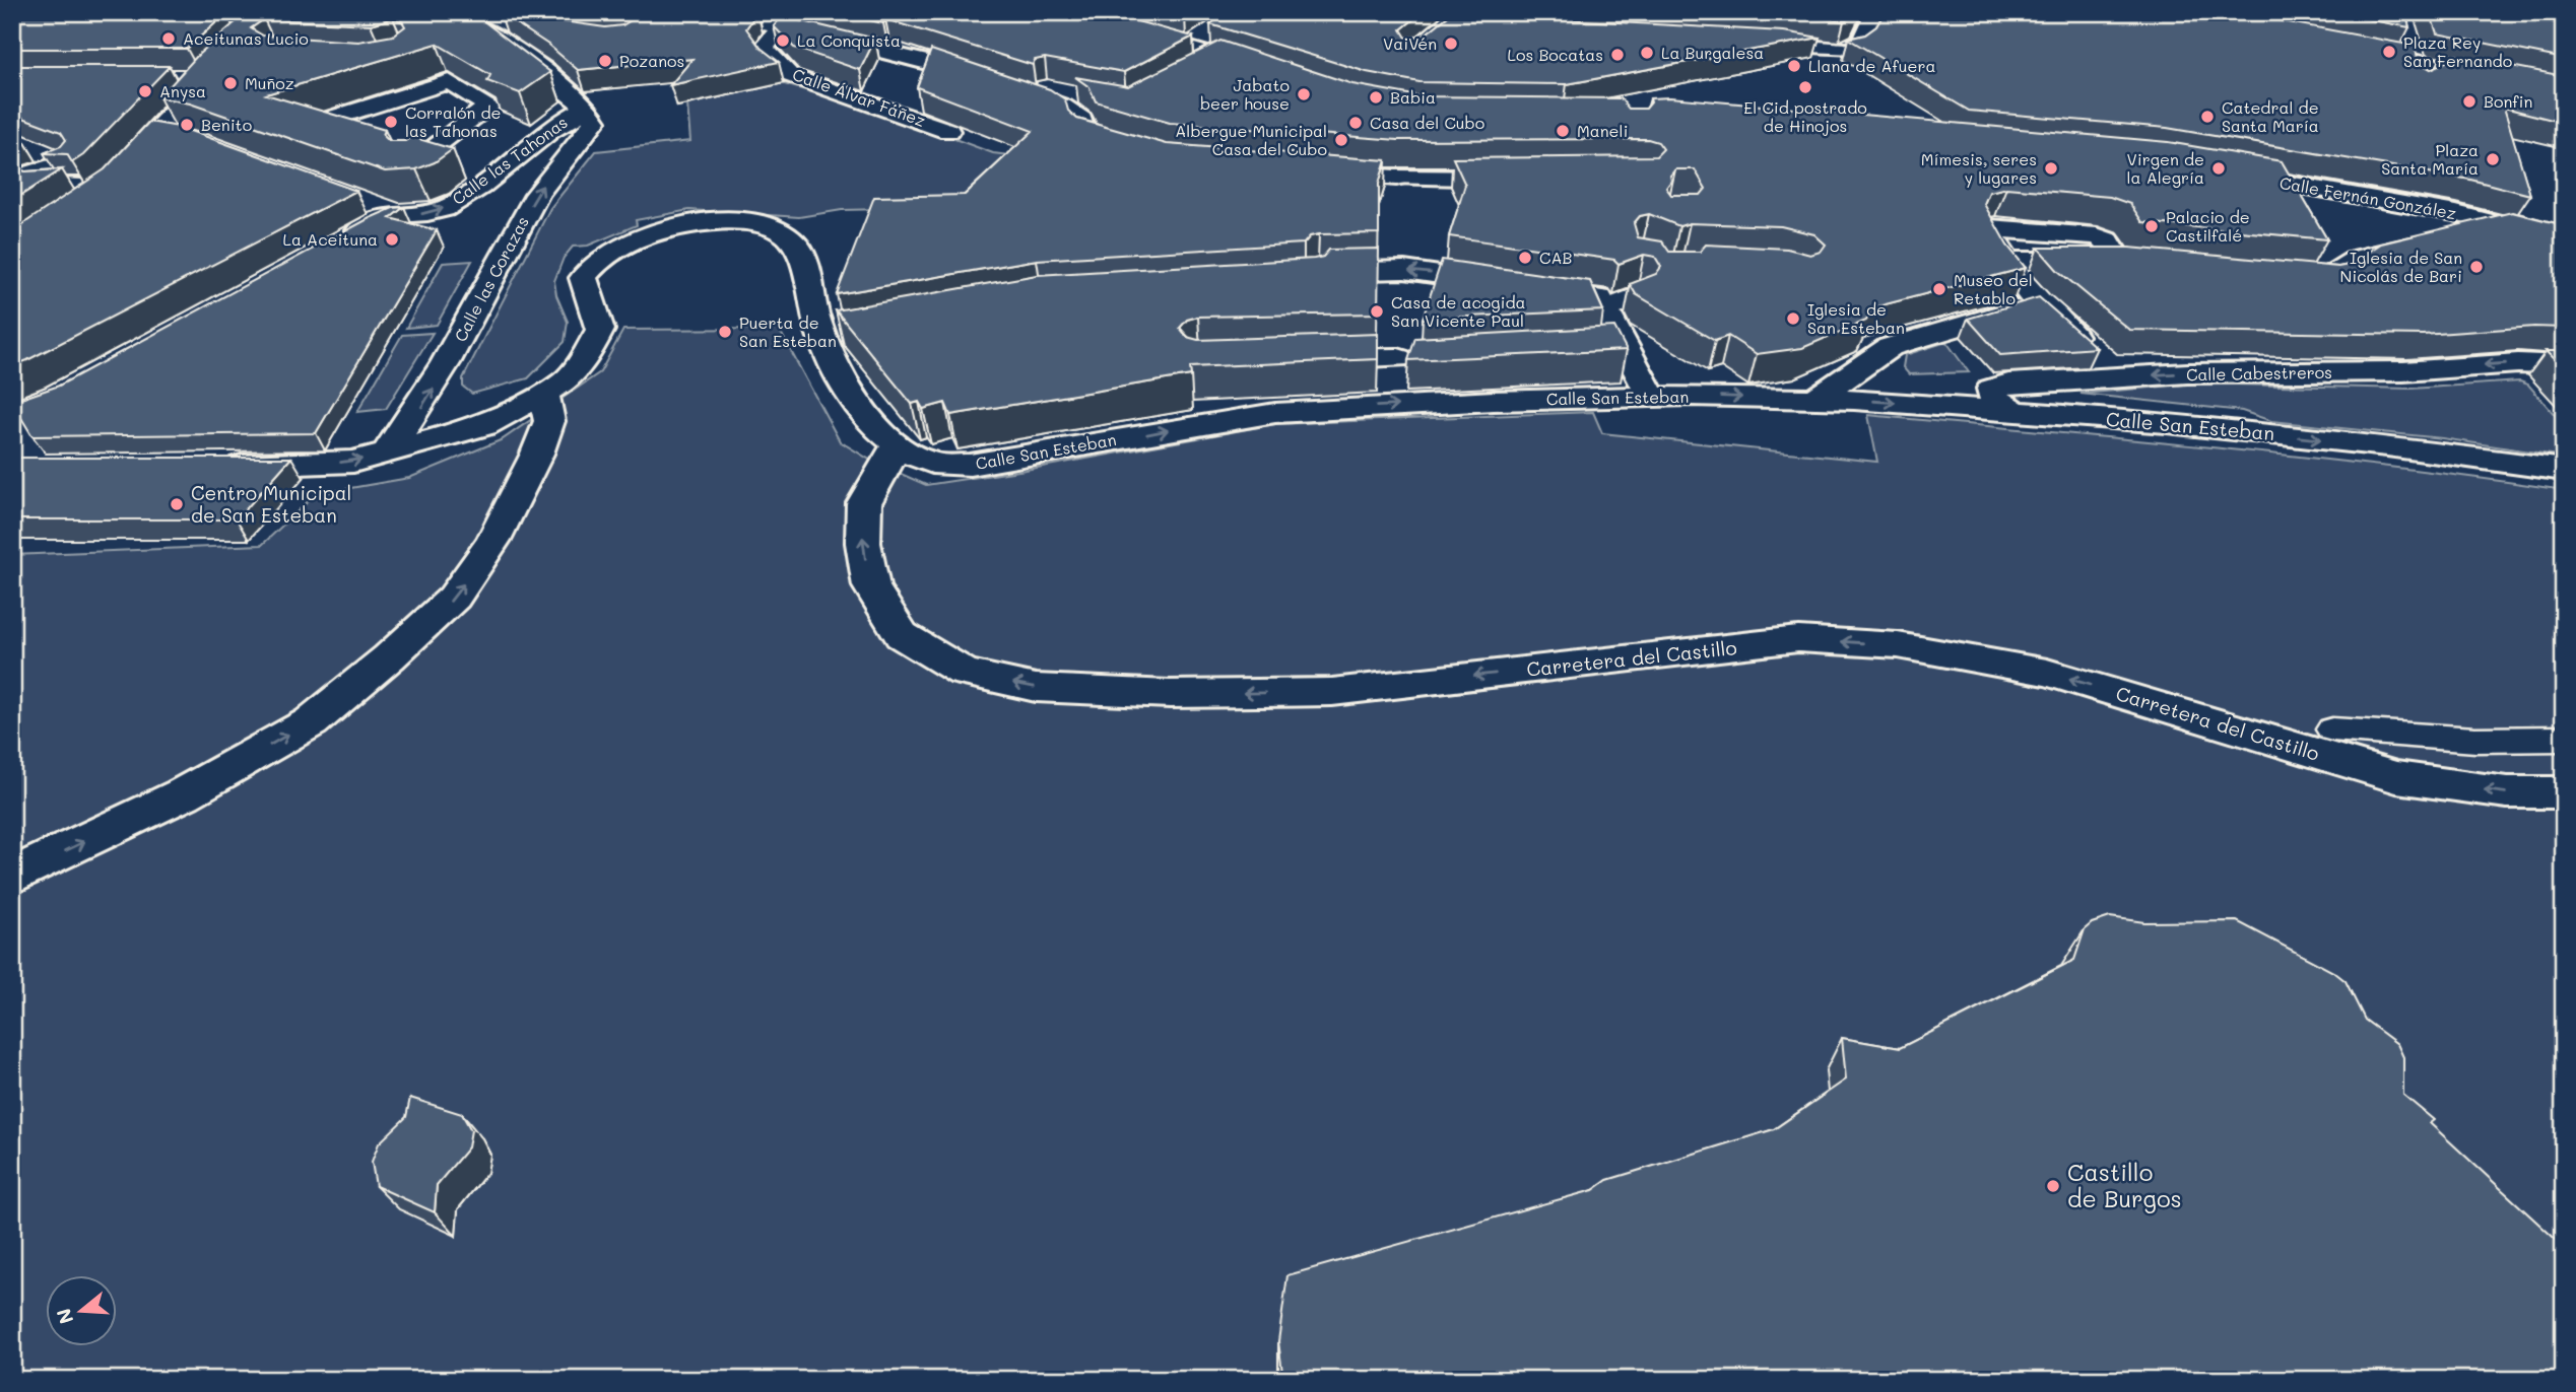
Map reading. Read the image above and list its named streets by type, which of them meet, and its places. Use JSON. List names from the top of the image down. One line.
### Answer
{"streets":{"street":["Calle Álvar Fáñez","Calle las Tahonas","Calle Fernán González","Calle las Corazas","Calle Cabestreros","Calle San Esteban","Carretera del Castillo"]},"crossings":[["Calle las Tahonas","Calle las Corazas"],["Calle las Corazas","Calle San Esteban"],["Calle Cabestreros","Calle San Esteban"],["Calle San Esteban","Carretera del Castillo"]],"one_way":["Carretera del Castillo"],"places":["Aceitunas Lucio","La Conquista","VaiVén","Plaza Rey San Fernando","La Burgalesa","Los Bocatas","Pozanos","Llana de Afuera","Muñoz","El Cid postrado de Hinojos","Anysa","Jabato beer house","Babia","Bonfin","Catedral de Santa María","Corralón de las Tahonas","Casa del Cubo","Benito","Maneli","Albergue Municipal Casa del Cubo","Plaza Santa María","Mímesis, seres y lugares","Virgen de la Alegría","Palacio de Castilfalé","La Aceituna","CAB","Iglesia de San Nicolás de Bari","Museo del Retablo","Casa de acogida San Vicente Paul","Iglesia de San Esteban","Puerta de San Esteban","Centro Municipal de San Esteban","Castillo de Burgos"],"north":"left"}
